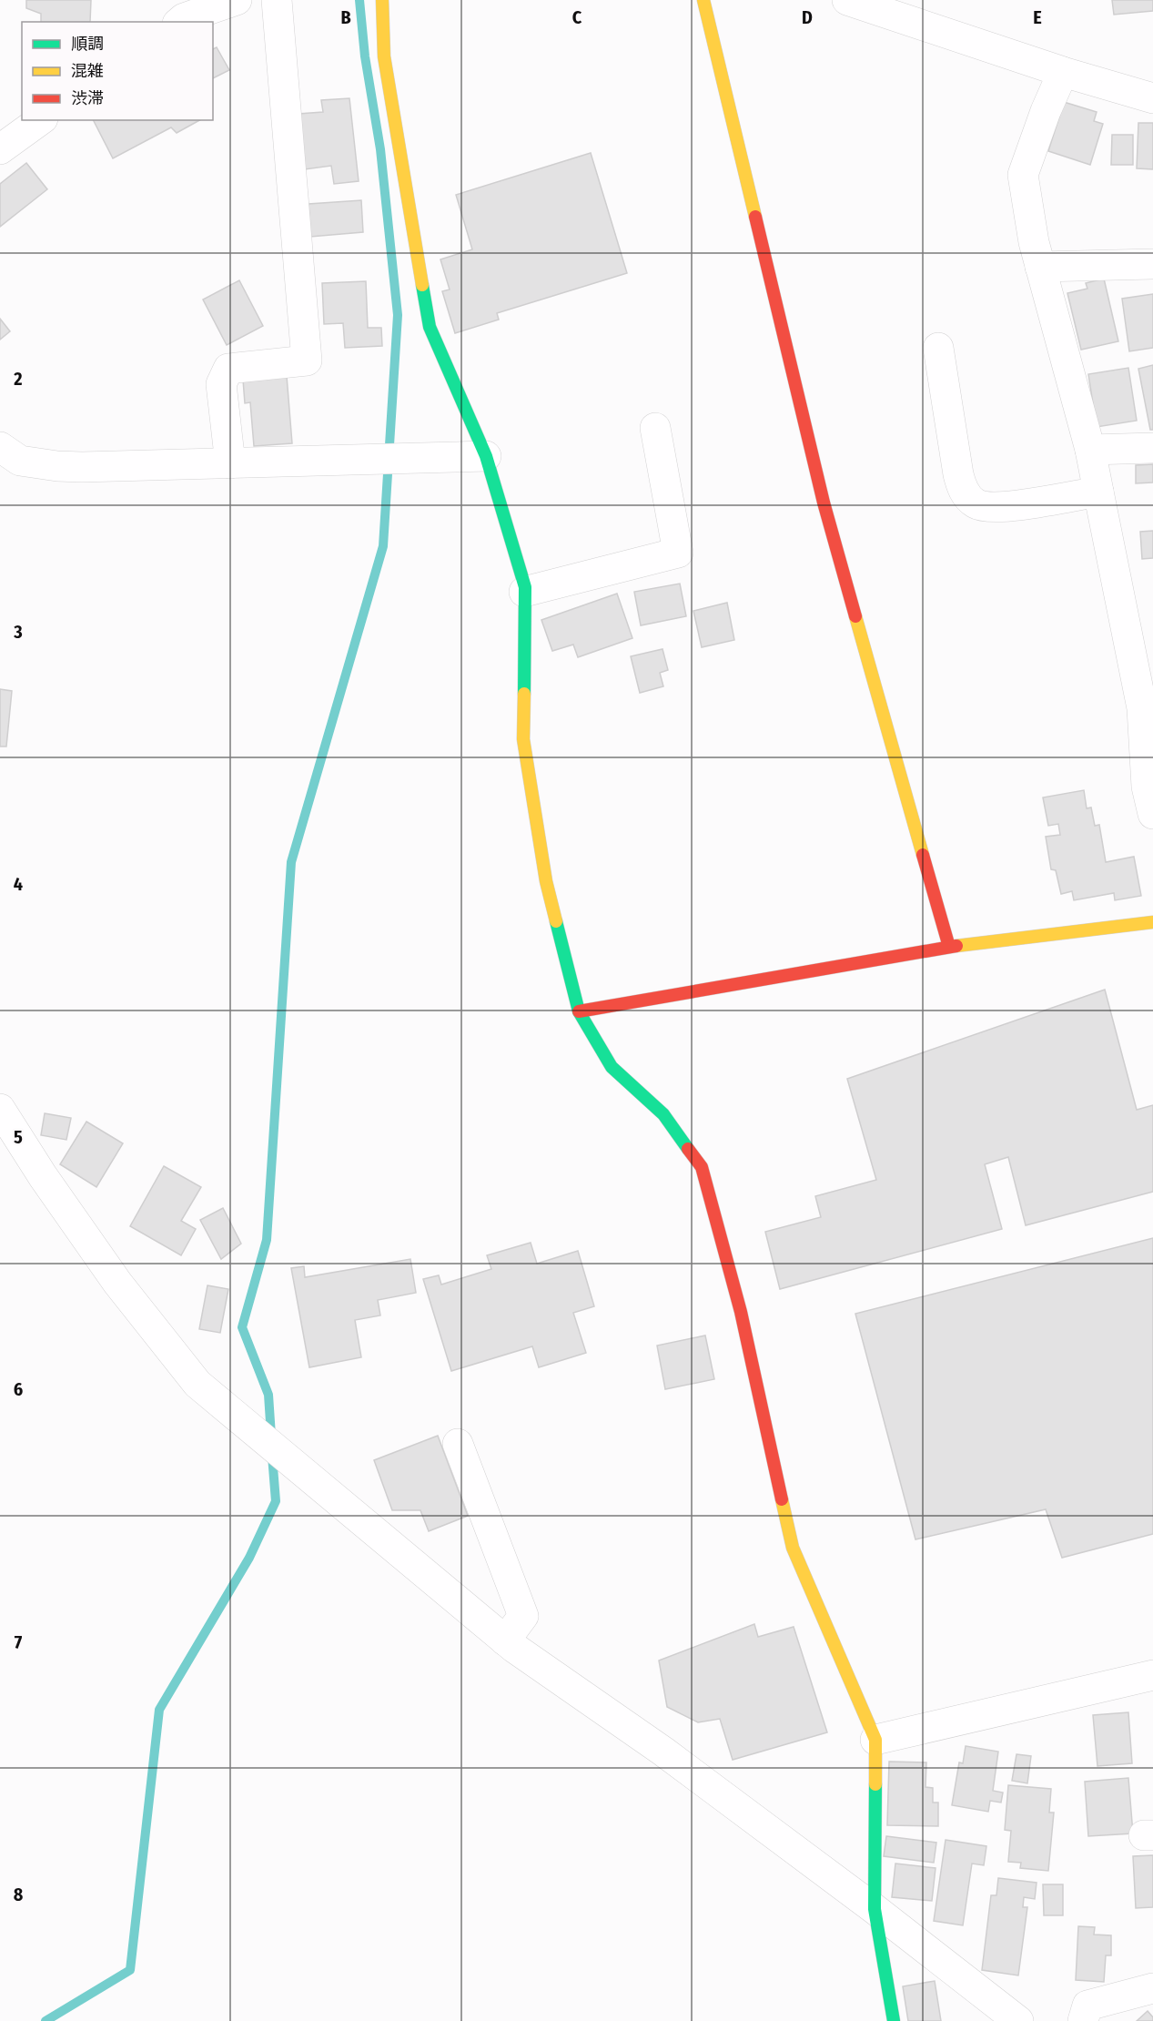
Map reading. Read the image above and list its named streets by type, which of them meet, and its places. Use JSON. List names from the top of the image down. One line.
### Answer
{"legend":["順調","混雑","渋滞"],"grid":{"columns":["B","C","D","E"],"rows":["2","3","4","5","6","7","8"]}}
